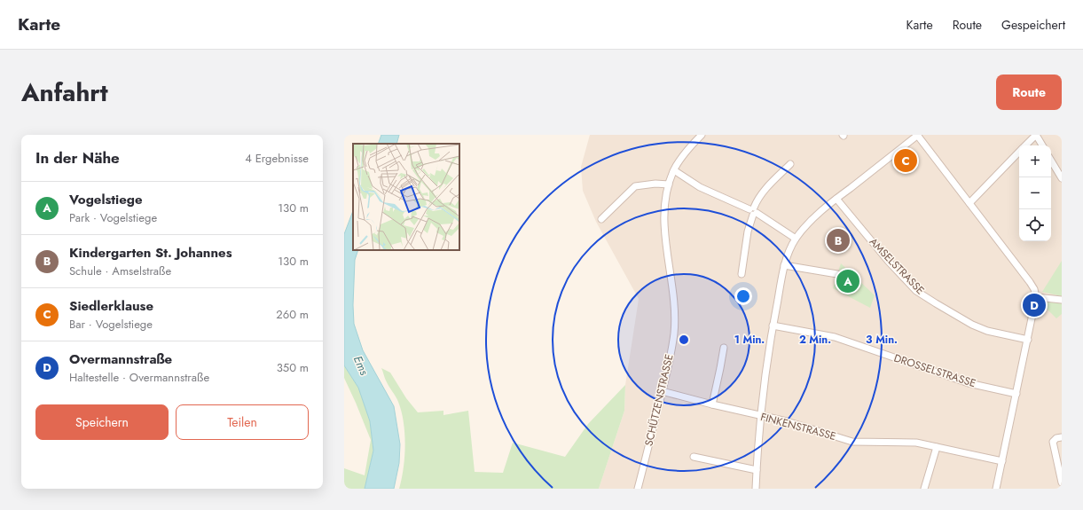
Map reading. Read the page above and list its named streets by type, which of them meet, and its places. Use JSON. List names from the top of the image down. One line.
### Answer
{"streets":{"street":["AMSELSTRASSE","DROSSELSTRASSE","SCHÜTZENSTRASSE","FINKENSTRASSE"]},"crossings":[["SCHÜTZENSTRASSE","FINKENSTRASSE"]],"water":["Ems"],"page":{"header":"Karte","nav":["Karte","Route","Gespeichert"],"title":"Anfahrt","buttons":["Route",["Speichern","Teilen"]],"heading":["In der Nähe","4 Ergebnisse"],"map_buttons":["+","−"],"pins":["C","B","A","D"],"list":[{"mark":"A","name":"Vogelstiege","note":"Park · Vogelstiege","value":"130 m"},{"mark":"B","name":"Kindergarten St. Johannes","note":"Schule · Amselstraße","value":"130 m"},{"mark":"C","name":"Siedlerklause","note":"Bar · Vogelstiege","value":"260 m"},{"mark":"D","name":"Overmannstraße","note":"Haltestelle · Overmannstraße","value":"350 m"}]},"rings":["1 Min.","2 Min.","3 Min."]}
